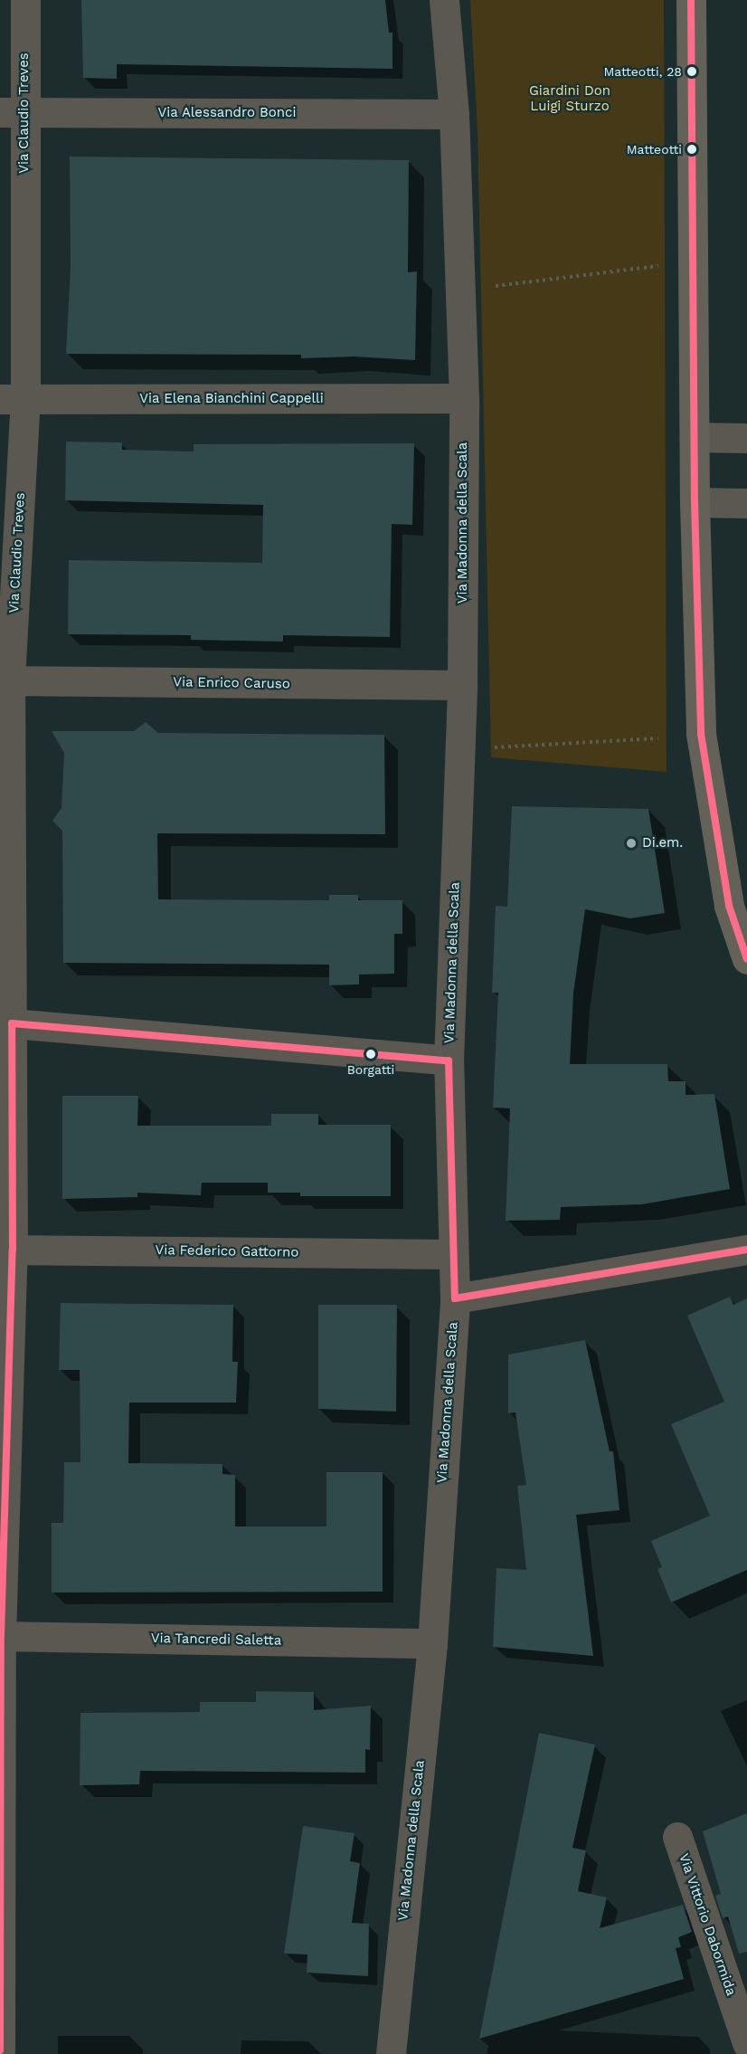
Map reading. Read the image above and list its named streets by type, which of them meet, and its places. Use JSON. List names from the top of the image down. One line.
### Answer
{"streets":{"street":["Via Claudio Treves","Via Alessandro Bonci","Via Elena Bianchini Cappelli","Via Madonna della Scala","Via Enrico Caruso","Via Federico Gattorno","Via Tancredi Saletta","Via Vittorio Dabormida"]},"crossings":[["Via Claudio Treves","Via Alessandro Bonci"],["Via Claudio Treves","Via Elena Bianchini Cappelli"],["Via Claudio Treves","Via Enrico Caruso"],["Via Claudio Treves","Via Federico Gattorno"],["Via Claudio Treves","Via Tancredi Saletta"],["Via Alessandro Bonci","Via Madonna della Scala"],["Via Elena Bianchini Cappelli","Via Madonna della Scala"],["Via Madonna della Scala","Via Enrico Caruso"],["Via Madonna della Scala","Via Federico Gattorno"],["Via Madonna della Scala","Via Tancredi Saletta"]],"parks":["Giardini Don Luigi Sturzo"],"places":["Matteotti, 28","Matteotti","Di.em.","Borgatti"]}
